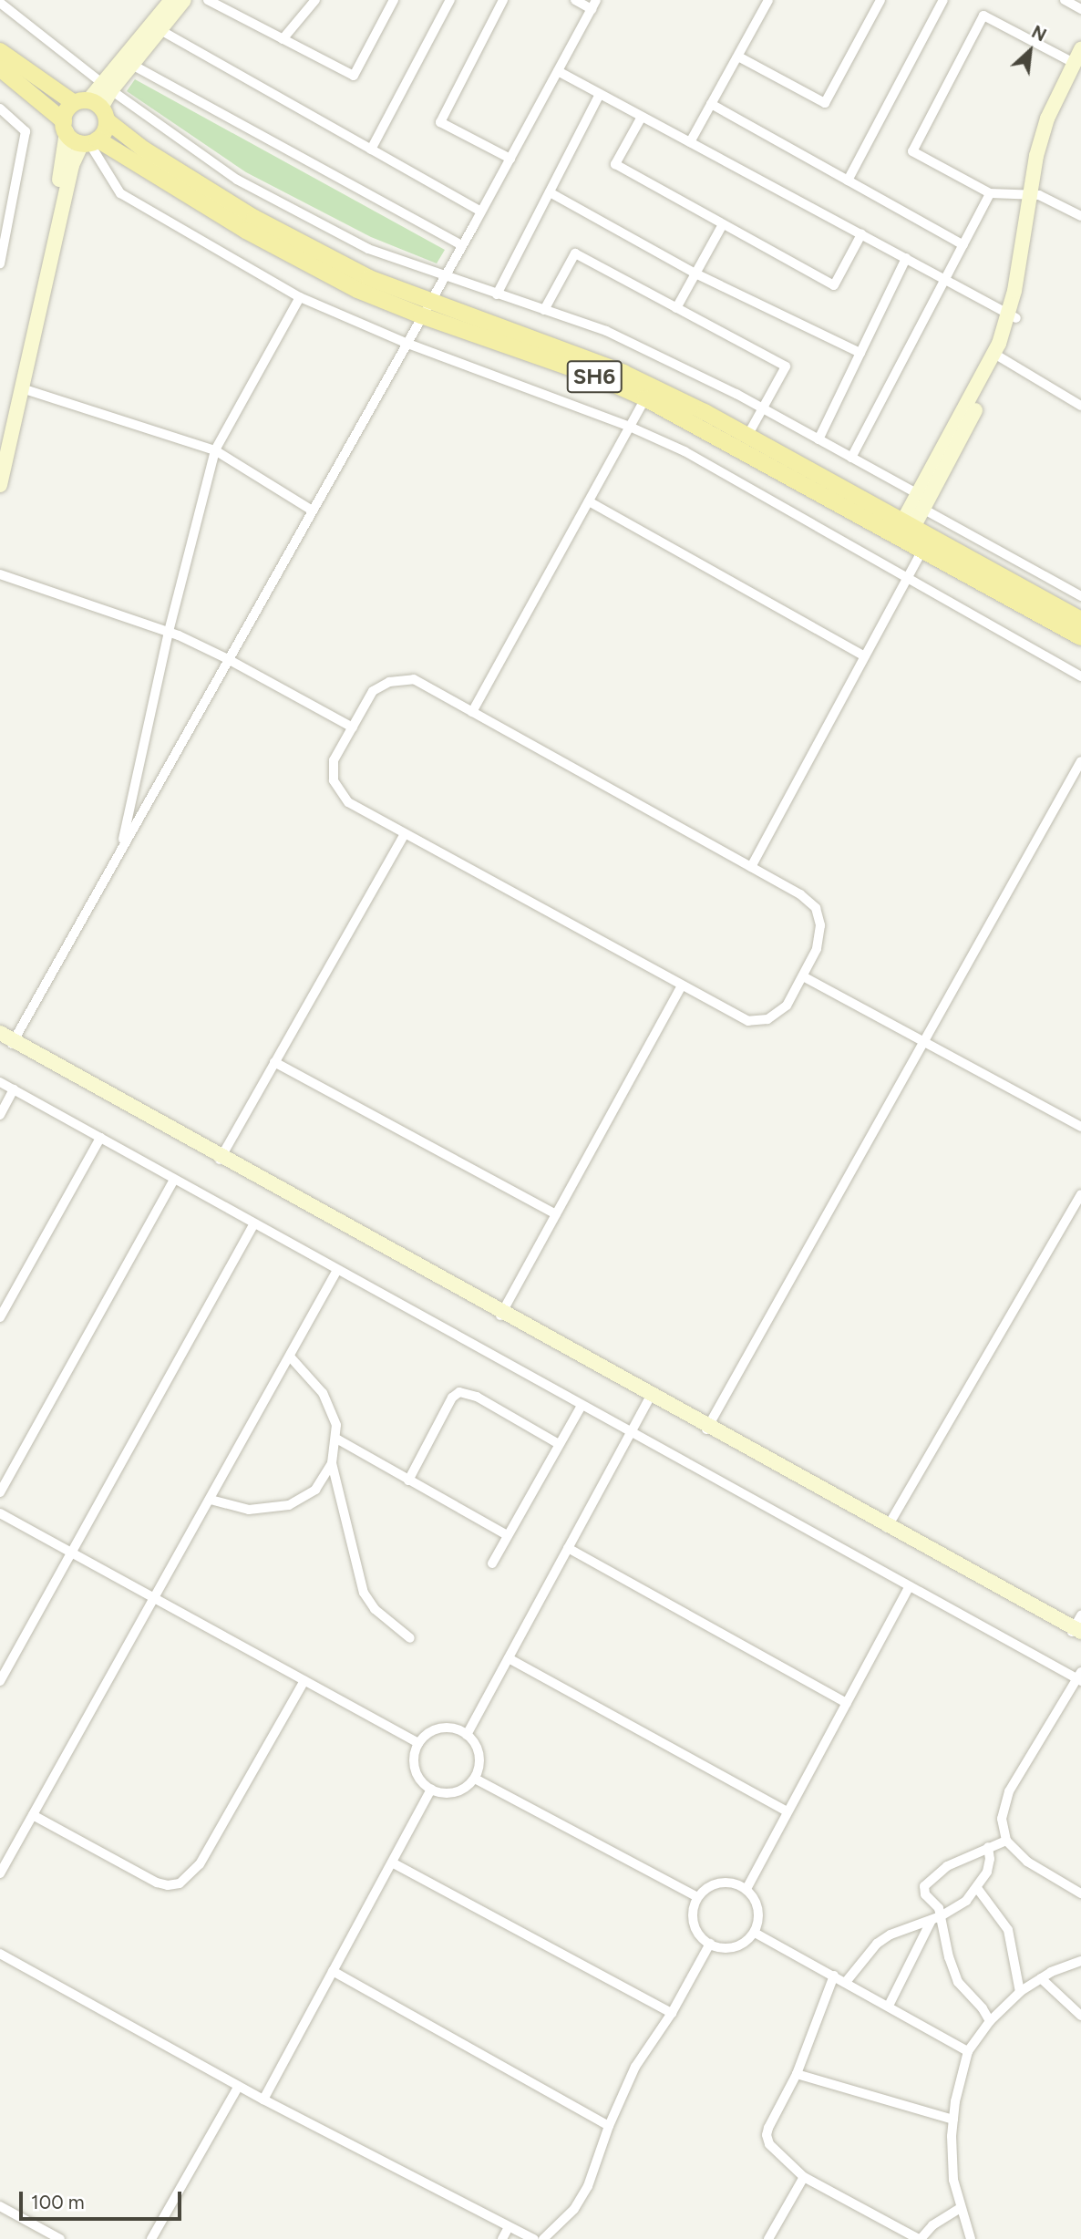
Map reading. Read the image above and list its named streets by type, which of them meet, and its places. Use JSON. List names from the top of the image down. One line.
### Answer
{"streets":{"main road":["SH6"]},"scale_bar":"100 m","north":"top right"}
